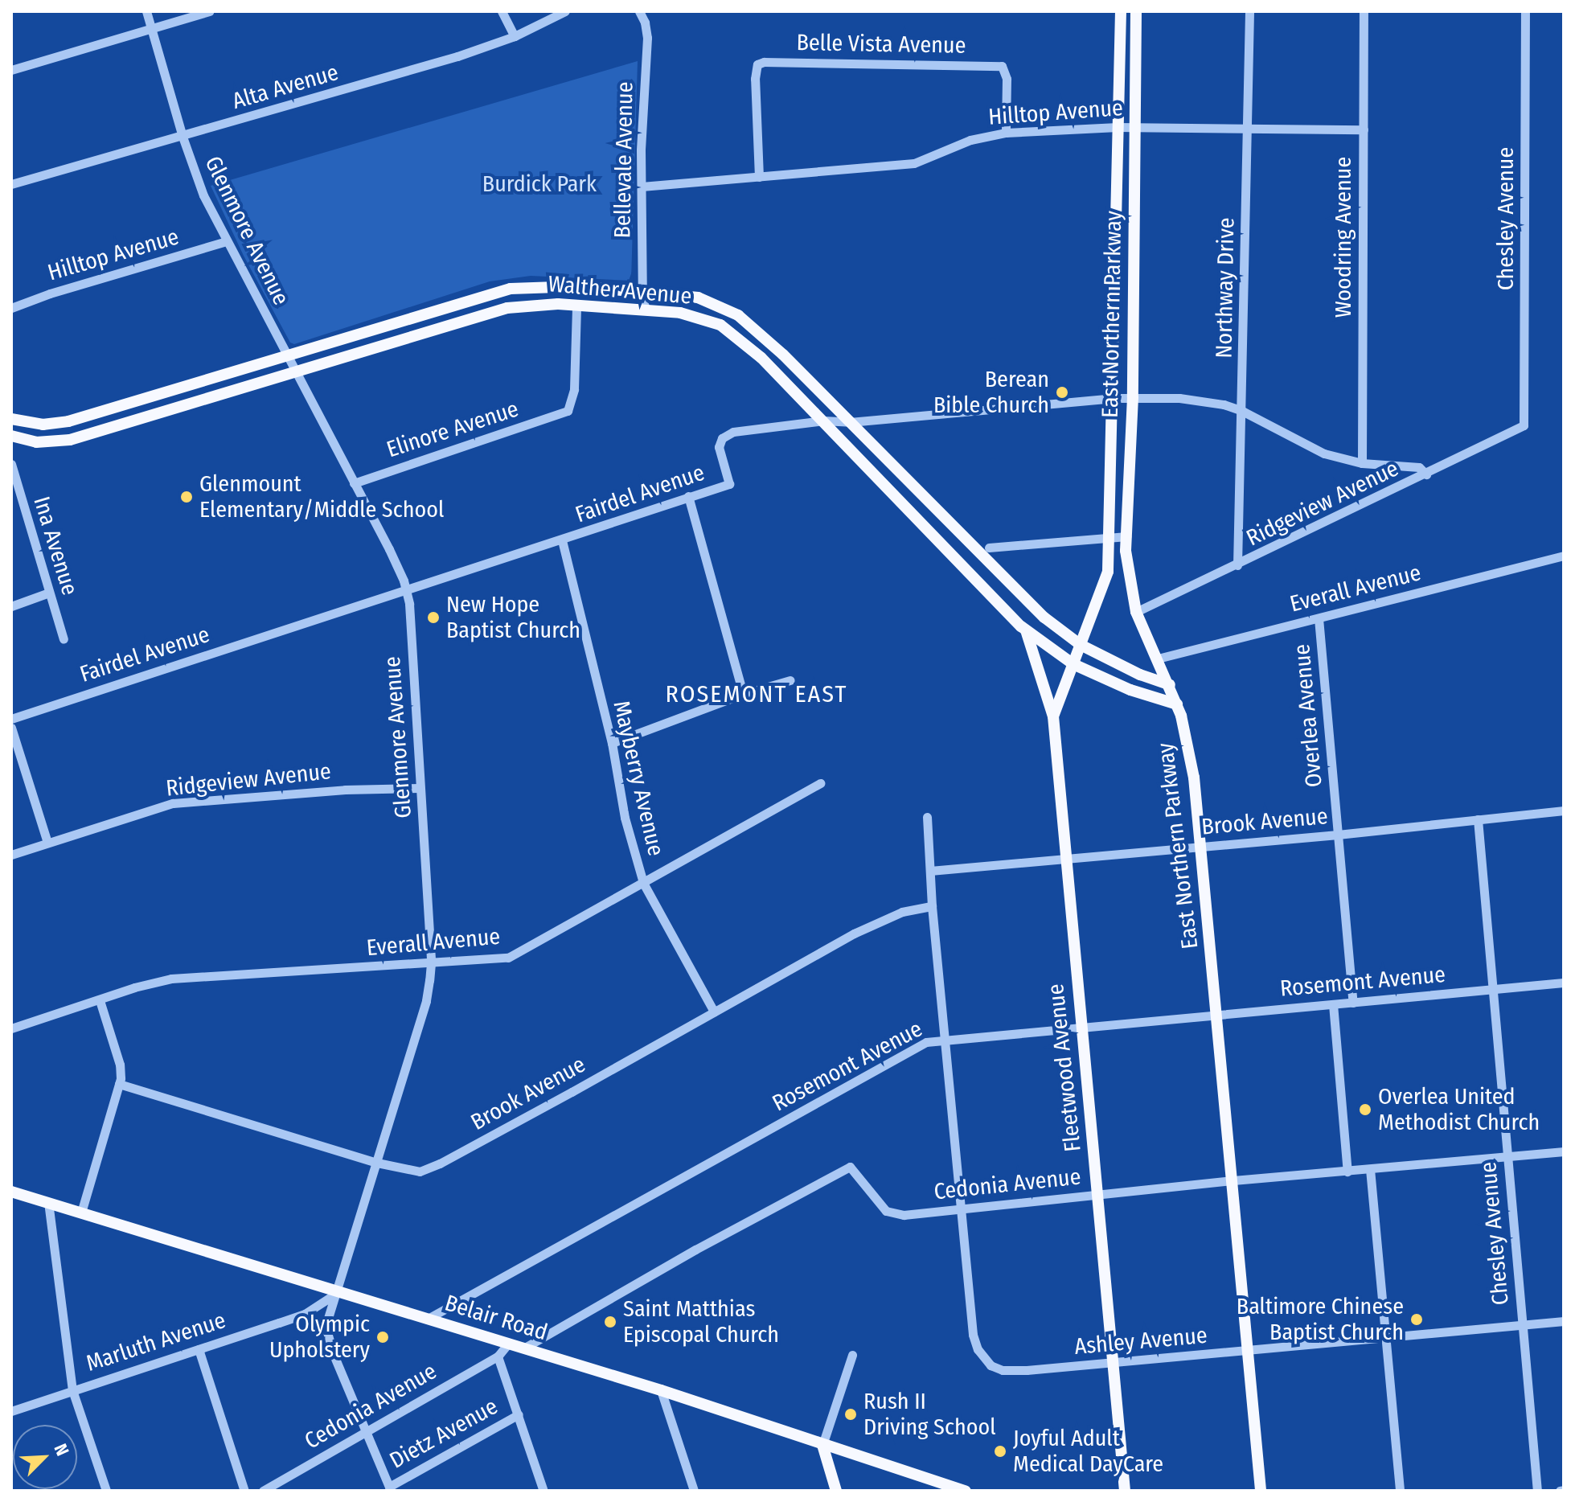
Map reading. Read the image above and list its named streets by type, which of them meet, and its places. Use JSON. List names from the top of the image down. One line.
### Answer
{"streets":{"main road":["Walther Avenue","East Northern Parkway","Fleetwood Avenue","Belair Road"],"street":["Belle Vista Avenue","Alta Avenue","Hilltop Avenue","Bellevale Avenue","Chesley Avenue","Glenmore Avenue","Woodring Avenue","Northway Drive","Elinore Avenue","Fairdel Avenue","Ridgeview Avenue","Ina Avenue","Everall Avenue","Overlea Avenue","Mayberry Avenue","Brook Avenue","Rosemont Avenue","Cedonia Avenue","Ashley Avenue","Marluth Avenue","Dietz Avenue"]},"crossings":[["Belle Vista Avenue","Hilltop Avenue"],["Alta Avenue","Glenmore Avenue"],["Hilltop Avenue","Bellevale Avenue"],["Hilltop Avenue","Glenmore Avenue"],["Hilltop Avenue","Woodring Avenue"],["Hilltop Avenue","Northway Drive"],["Hilltop Avenue","East Northern Parkway"],["Bellevale Avenue","Walther Avenue"],["Chesley Avenue","Ridgeview Avenue"],["Chesley Avenue","Brook Avenue"],["Chesley Avenue","Rosemont Avenue"],["Chesley Avenue","Cedonia Avenue"],["Chesley Avenue","Ashley Avenue"],["Glenmore Avenue","Walther Avenue"],["Glenmore Avenue","Elinore Avenue"],["Glenmore Avenue","Fairdel Avenue"],["Glenmore Avenue","Ridgeview Avenue"],["Glenmore Avenue","Everall Avenue"],["Glenmore Avenue","Brook Avenue"],["Glenmore Avenue","Belair Road"],["Glenmore Avenue","Marluth Avenue"],["Woodring Avenue","Fairdel Avenue"],["Northway Drive","Fairdel Avenue"],["Northway Drive","Ridgeview Avenue"],["Walther Avenue","East Northern Parkway"],["Walther Avenue","Elinore Avenue"],["Walther Avenue","Fairdel Avenue"],["Walther Avenue","Fleetwood Avenue"],["East Northern Parkway","Fairdel Avenue"],["East Northern Parkway","Ridgeview Avenue"],["East Northern Parkway","Everall Avenue"],["East Northern Parkway","Brook Avenue"],["East Northern Parkway","Rosemont Avenue"],["East Northern Parkway","Fleetwood Avenue"],["East Northern Parkway","Cedonia Avenue"],["East Northern Parkway","Ashley Avenue"],["Fairdel Avenue","Ridgeview Avenue"],["Fairdel Avenue","Mayberry Avenue"],["Everall Avenue","Overlea Avenue"],["Everall Avenue","Mayberry Avenue"],["Overlea Avenue","Brook Avenue"],["Overlea Avenue","Rosemont Avenue"],["Mayberry Avenue","Brook Avenue"],["Brook Avenue","Fleetwood Avenue"],["Rosemont Avenue","Fleetwood Avenue"],["Rosemont Avenue","Belair Road"],["Fleetwood Avenue","Cedonia Avenue"],["Fleetwood Avenue","Ashley Avenue"],["Cedonia Avenue","Belair Road"],["Cedonia Avenue","Ashley Avenue"],["Belair Road","Marluth Avenue"]],"districts":["ROSEMONT EAST"],"parks":["Burdick Park"],"places":["Berean Bible Church","Glenmount Elementary/Middle School","New Hope Baptist Church","Overlea United Methodist Church","Baltimore Chinese Baptist Church","Saint Matthias Episcopal Church","Olympic Upholstery","Rush II Driving School","Joyful Adult Medical DayCare"],"north":"top right"}
